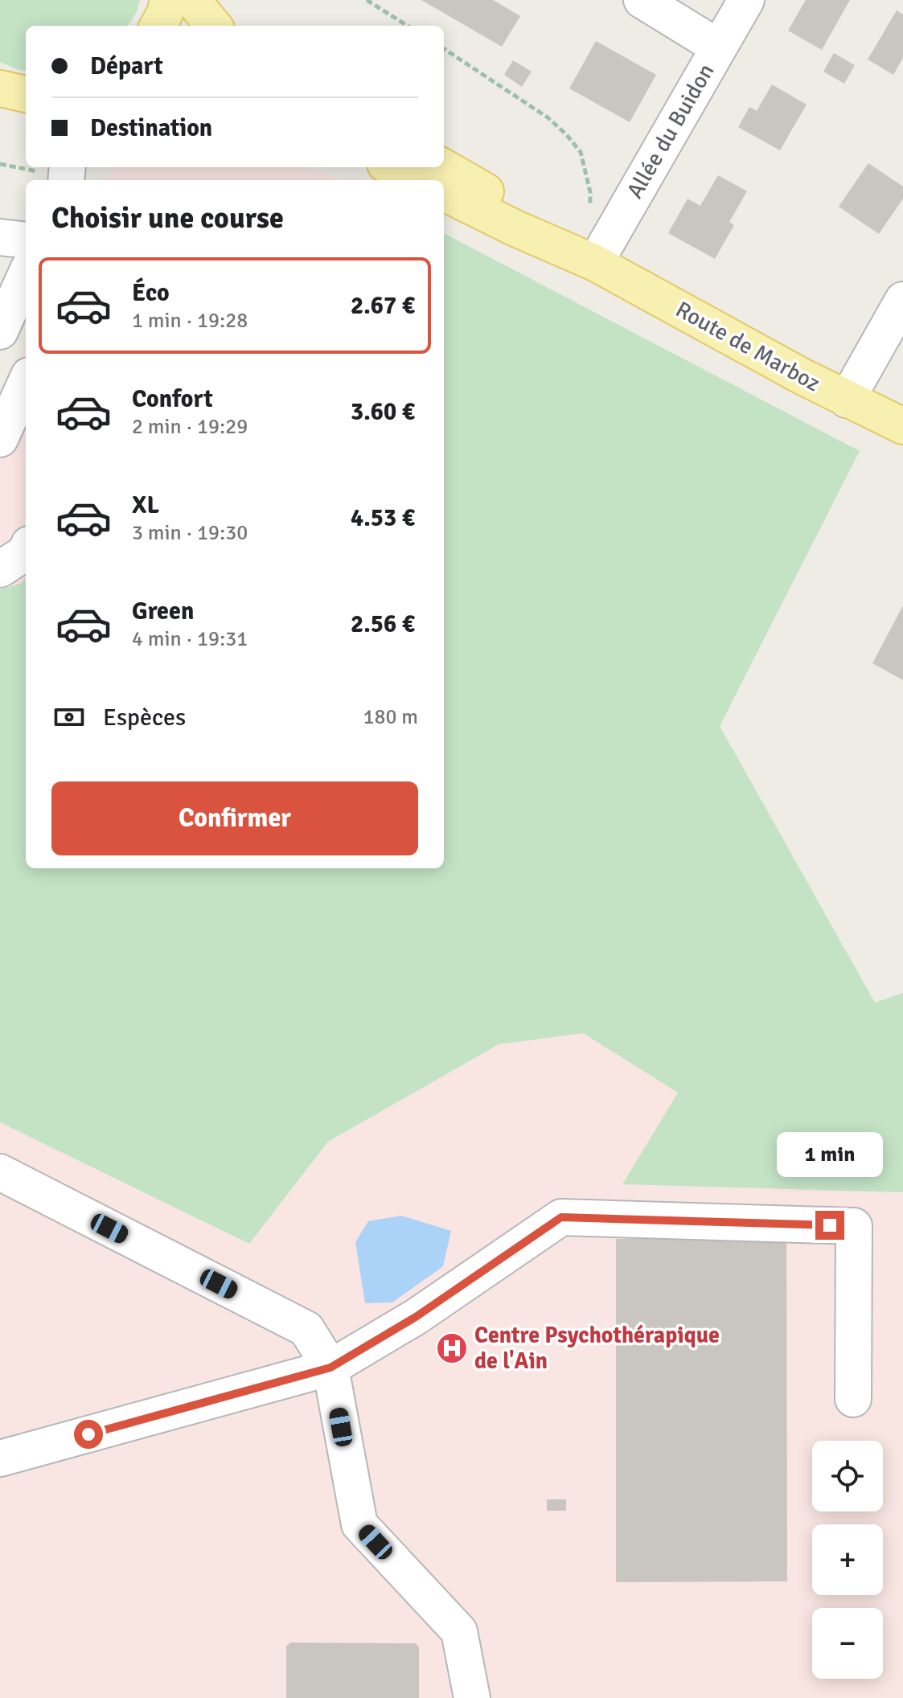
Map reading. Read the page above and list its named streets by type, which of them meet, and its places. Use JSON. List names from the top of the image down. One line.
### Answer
{"streets":{"main road":["Route de Marboz"],"street":["Allée du Buidon"]},"crossings":[["Allée du Buidon","Route de Marboz"]],"places":{"hospital":["Centre Psychothérapique de l'Ain"]},"page":{"banner":["Départ","Destination"],"heading":"Choisir une course","list":[{"name":"Éco","note":"1 min · 19:28","value":"2.67 €"},{"name":"Confort","note":"2 min · 19:29","value":"3.60 €"},{"name":"XL","note":"3 min · 19:30","value":"4.53 €"},{"name":"Green","note":"4 min · 19:31","value":"2.56 €"}],"pay":["Espèces","180 m"],"buttons":"Confirmer","bubble":"1 min","map_buttons":["+","−"]}}
